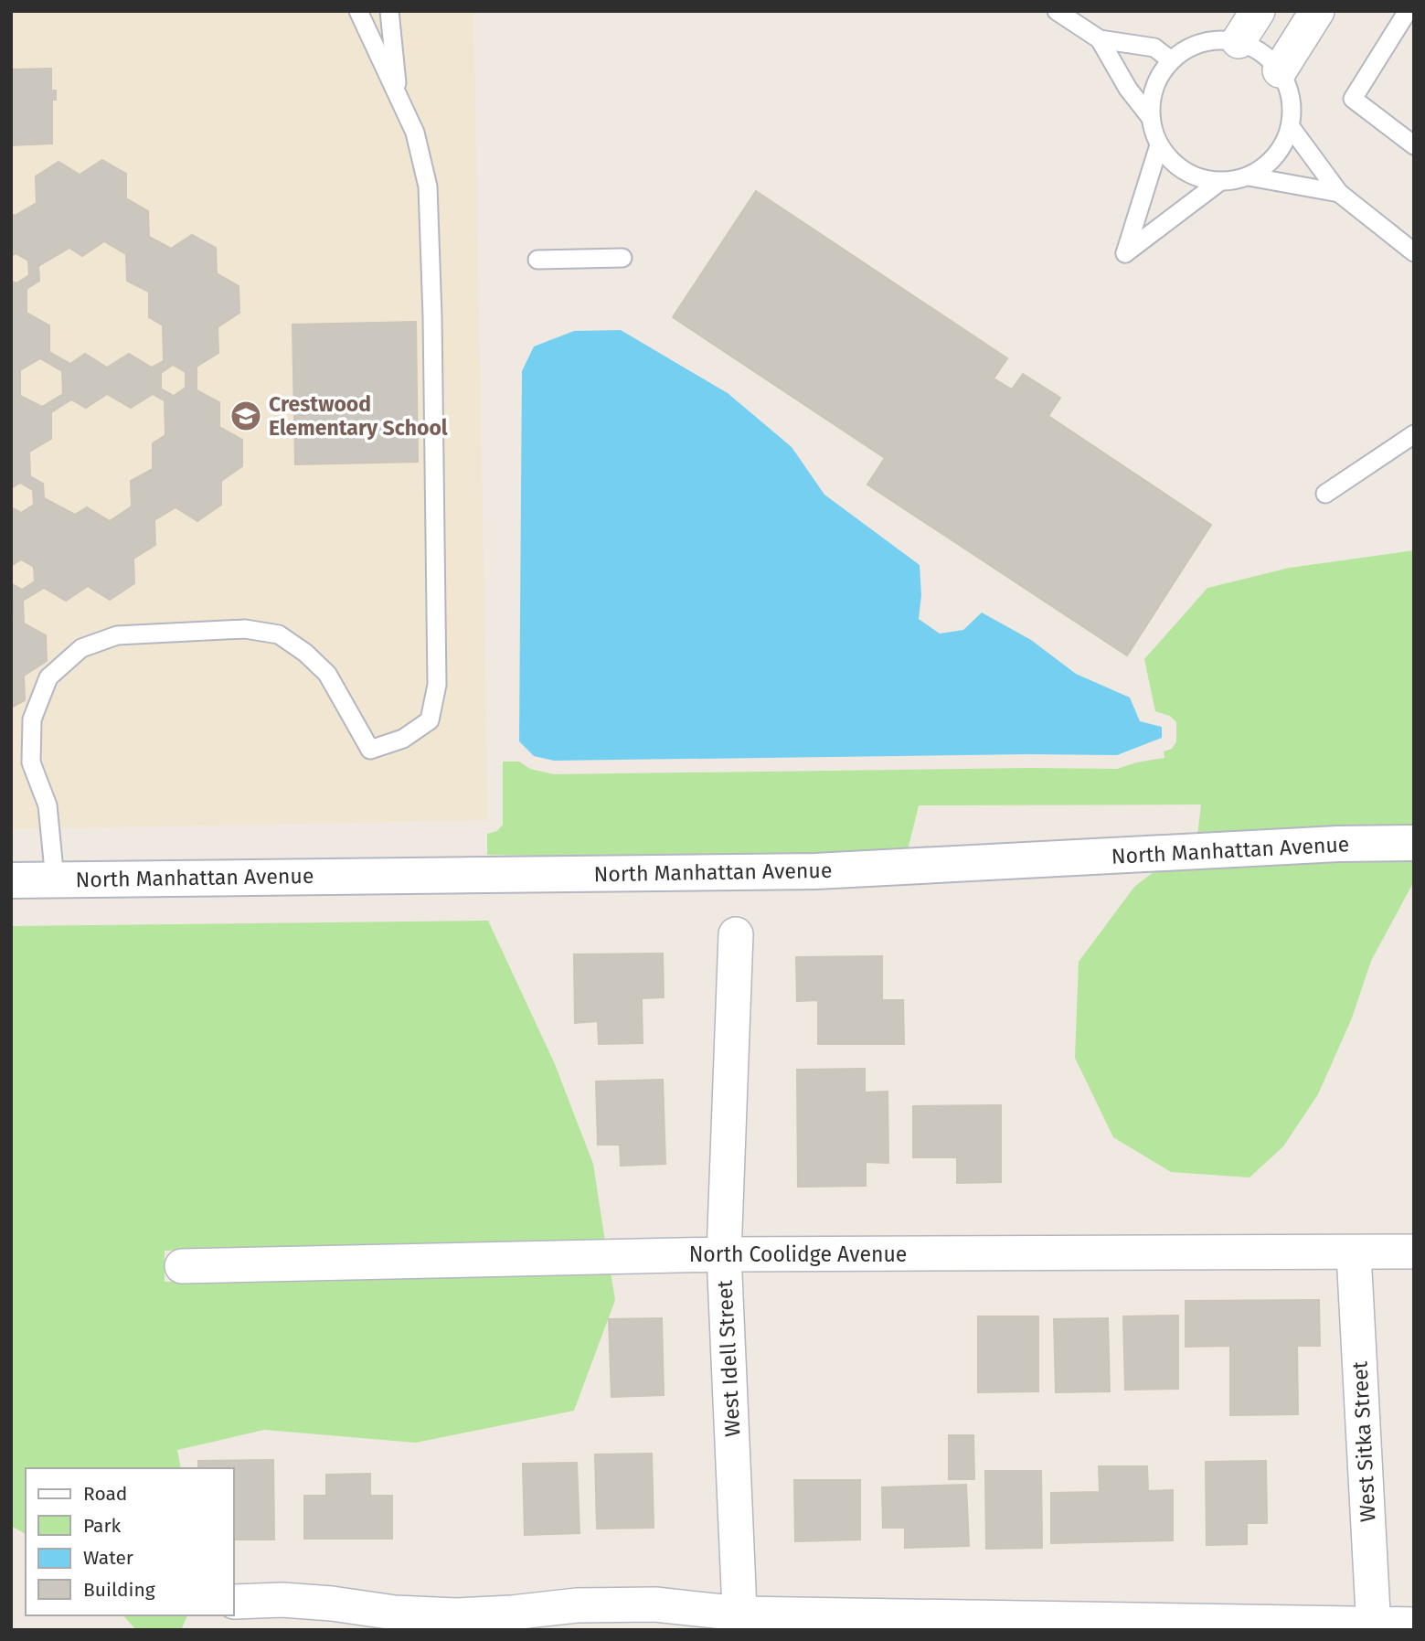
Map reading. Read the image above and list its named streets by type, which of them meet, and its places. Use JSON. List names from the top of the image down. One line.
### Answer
{"streets":{"street":["North Manhattan Avenue","North Coolidge Avenue","West Idell Street","West Sitka Street"]},"crossings":[["North Coolidge Avenue","West Idell Street"],["North Coolidge Avenue","West Sitka Street"]],"places":{"school or university":["Crestwood Elementary School"]},"legend":["Road","Park","Water","Building"]}
